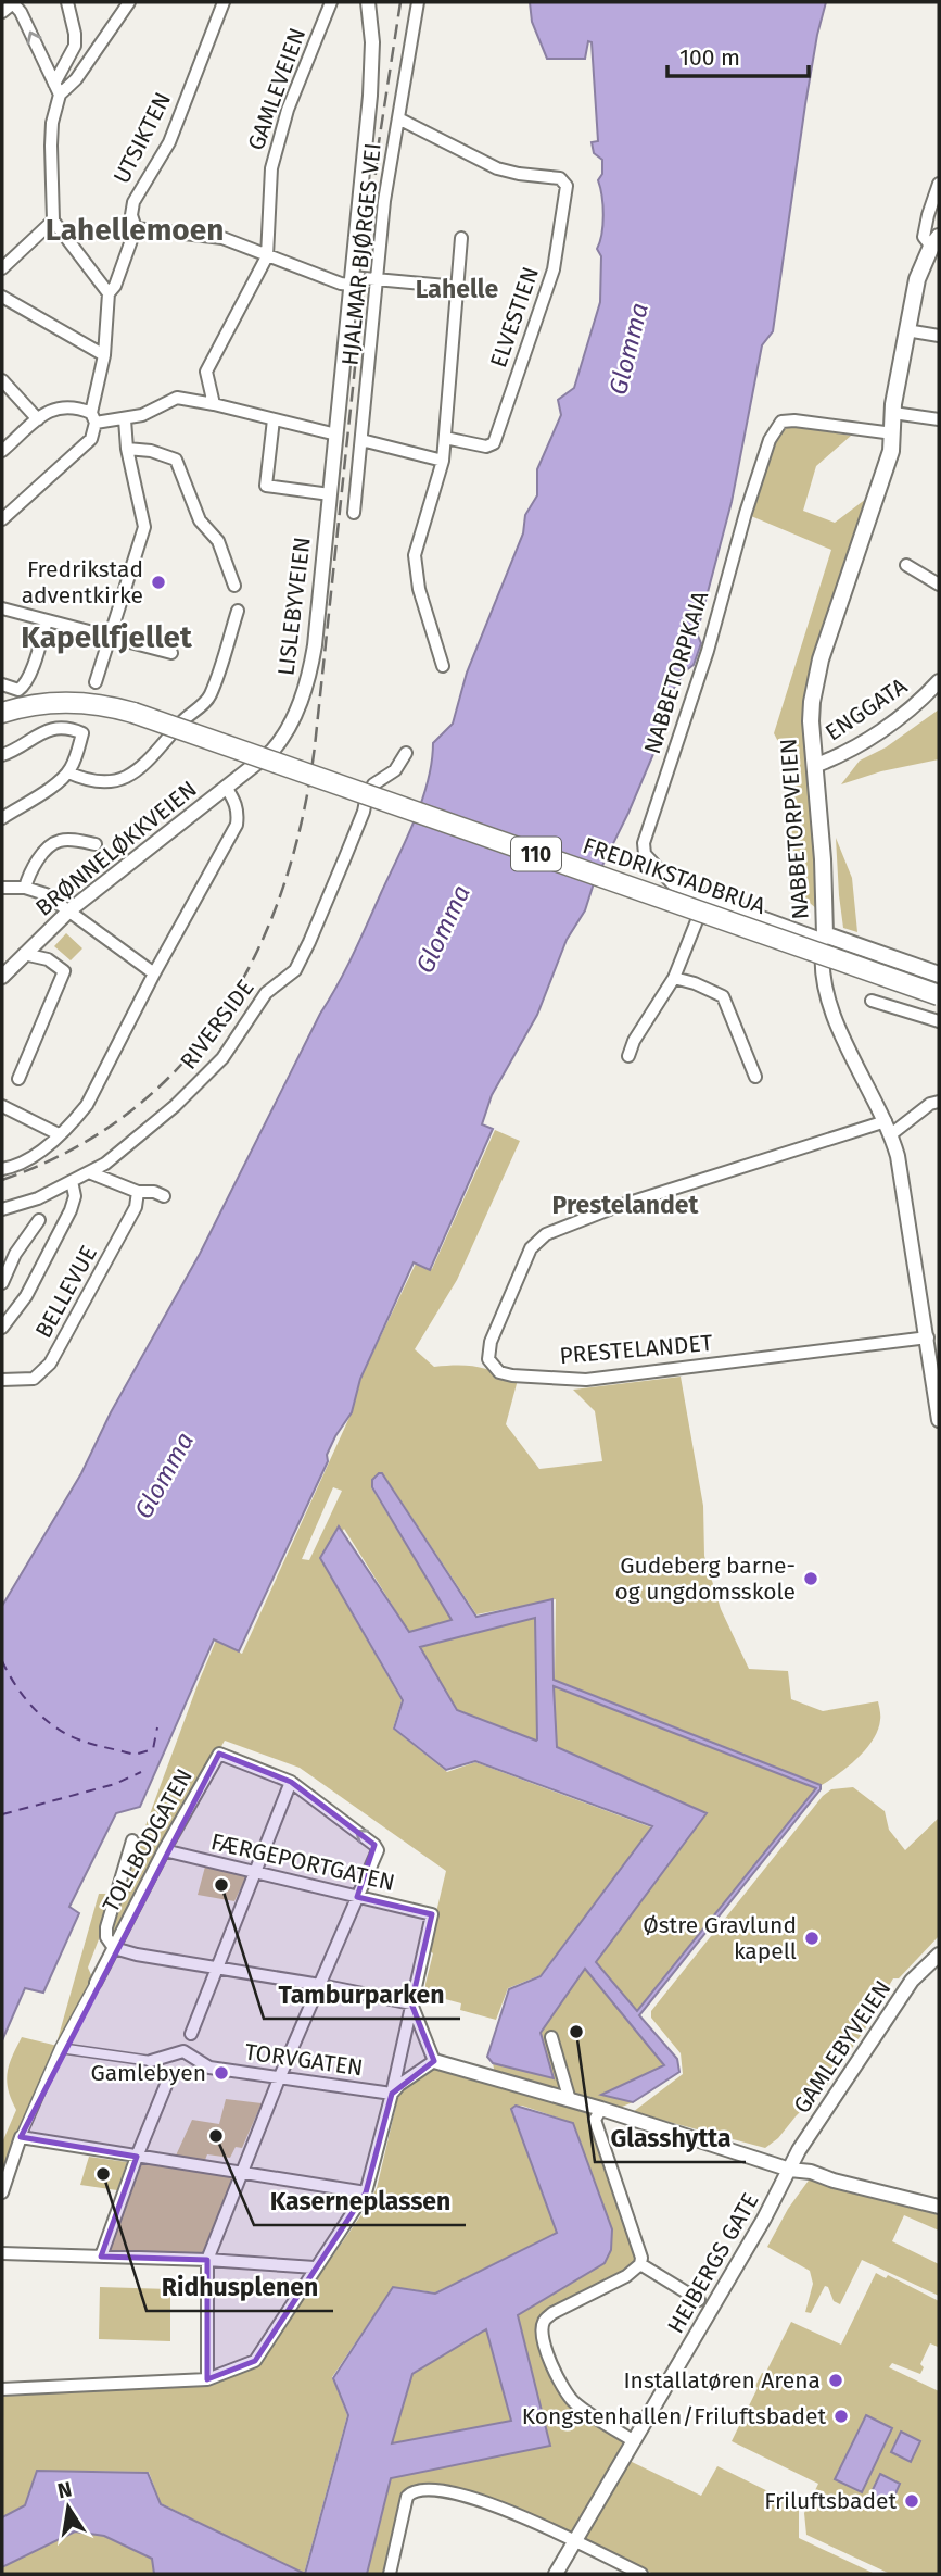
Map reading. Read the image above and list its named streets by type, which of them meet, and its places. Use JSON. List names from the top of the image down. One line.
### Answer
{"streets":{"highway":["110","FREDRIKSTADBRUA"],"main road":["NABBETORPVEIEN"],"street":["GAMLEVEIEN","UTSIKTEN","HJALMAR BJØRGES VEI","ELVESTIEN","LISLEBYVEIEN","NABBETORPKAIA","ENGGATA","BRØNNELØKKVEIEN","RIVERSIDE","BELLEVUE","PRESTELANDET","TOLLBODGATEN","FÆRGEPORTGATEN","GAMLEBYVEIEN","TORVGATEN","HEIBERGS GATE"]},"crossings":[["HJALMAR BJØRGES VEI","ELVESTIEN"],["LISLEBYVEIEN","BRØNNELØKKVEIEN"],["NABBETORPKAIA","NABBETORPVEIEN"],["ENGGATA","NABBETORPVEIEN"],["NABBETORPVEIEN","PRESTELANDET"],["TOLLBODGATEN","FÆRGEPORTGATEN"],["GAMLEBYVEIEN","HEIBERGS GATE"]],"districts":["Lahellemoen","Lahelle","Kapellfjellet","Prestelandet"],"water":["Glomma"],"places":["Fredrikstad adventkirke","Gudeberg barne- og ungdomsskole","Tamburparken","Østre Gravlund kapell","Glasshytta","Gamlebyen","Kaserneplassen","Ridhusplenen","Installatøren Arena","Kongstenhallen/Friluftsbadet","Friluftsbadet"],"scale_bar":"100 m","north":"top"}
